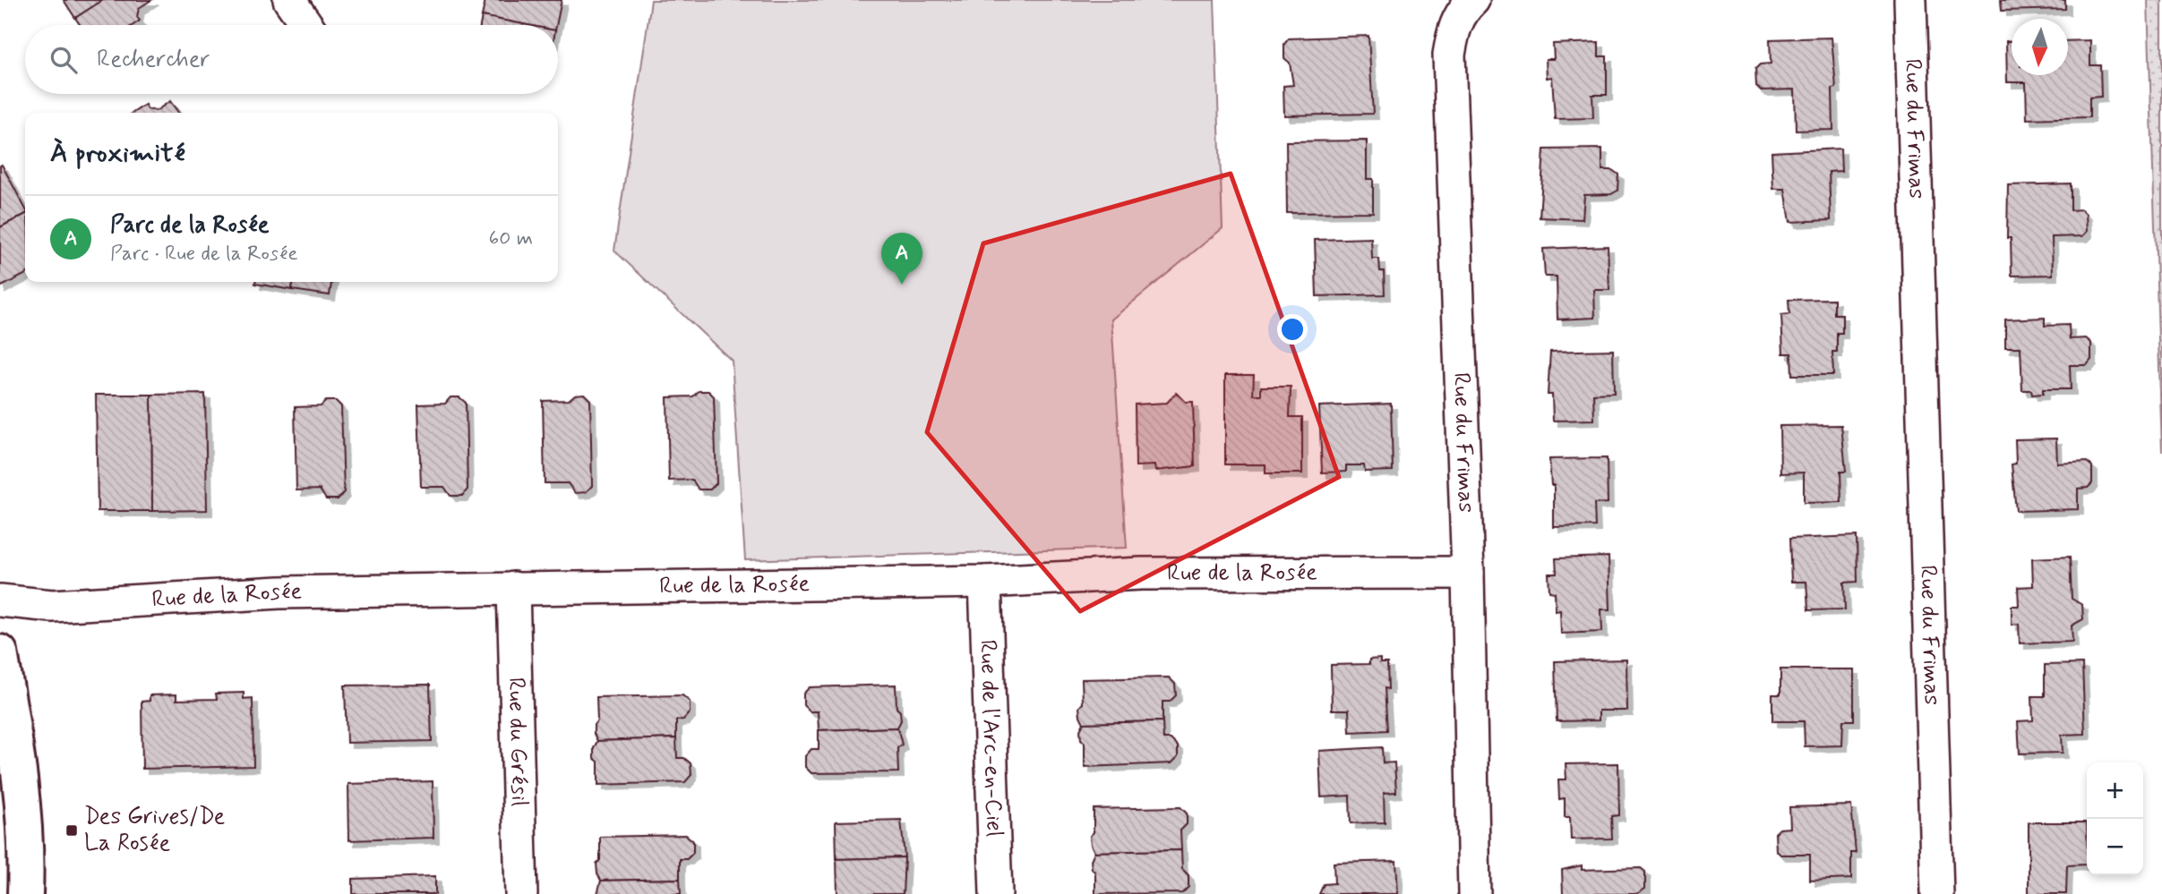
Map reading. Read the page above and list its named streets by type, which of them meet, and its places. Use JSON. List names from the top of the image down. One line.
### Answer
{"streets":{"street":["Rue du Frimas","Rue de la Rosée","Rue de l'Arc-en-Ciel","Rue du Grésil"]},"crossings":[["Rue du Frimas","Rue de la Rosée"],["Rue de la Rosée","Rue de l'Arc-en-Ciel"],["Rue de la Rosée","Rue du Grésil"]],"places":{"transit":["Des Grives/De La Rosée"]},"north":"bottom","page":{"search":"Rechercher","heading":"À proximité","list":[{"mark":"A","name":"Parc de la Rosée","note":"Parc · Rue de la Rosée","value":"60 m"}],"pins":"A","map_buttons":["+","−"]}}
